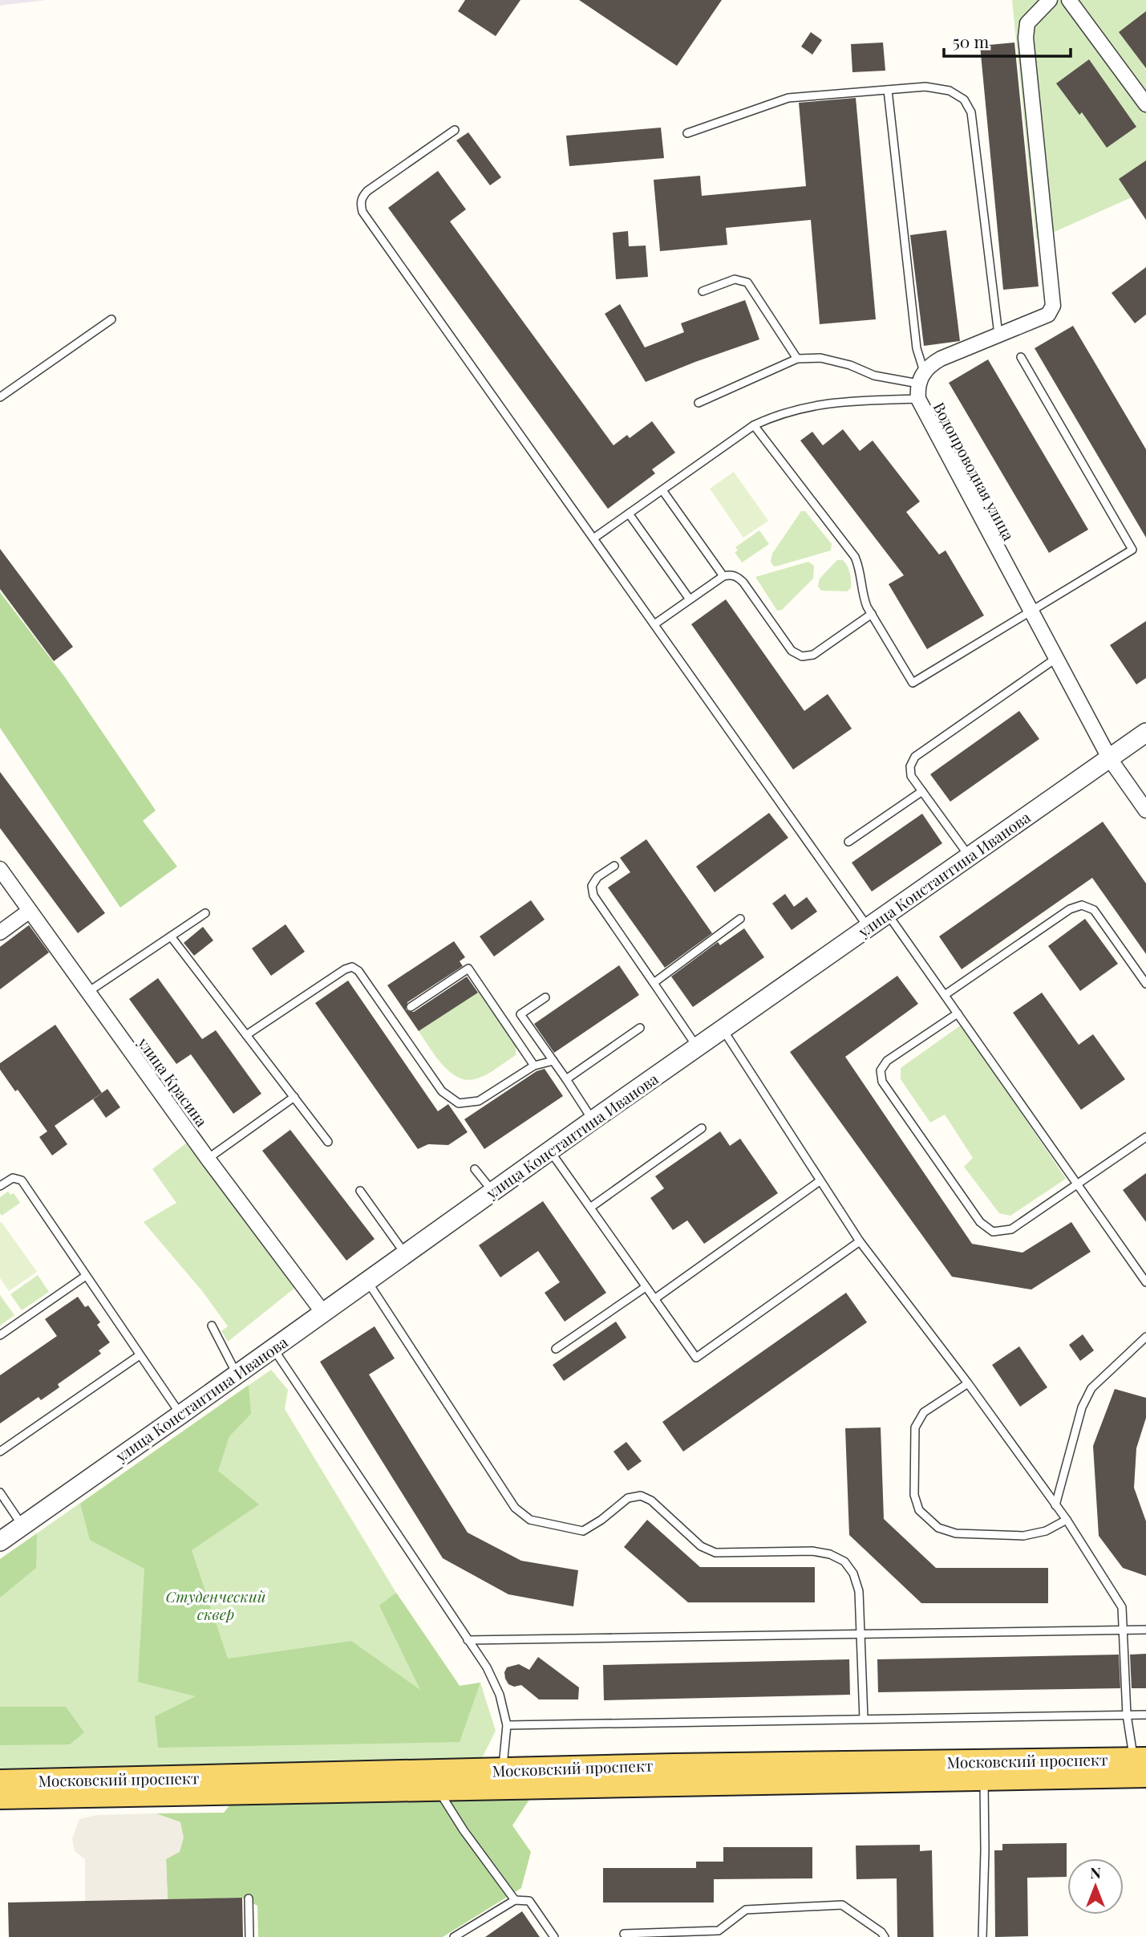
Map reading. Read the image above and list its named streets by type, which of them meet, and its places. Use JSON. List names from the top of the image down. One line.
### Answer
{"streets":{"main road":["Московский проспект"],"street":["Водопроводная улица","улица Константина Иванова","улица Красина"]},"crossings":[["Водопроводная улица","улица Константина Иванова"],["улица Константина Иванова","улица Красина"]],"parks":["Студенческий сквер"],"scale_bar":"50 m","north":"top"}
